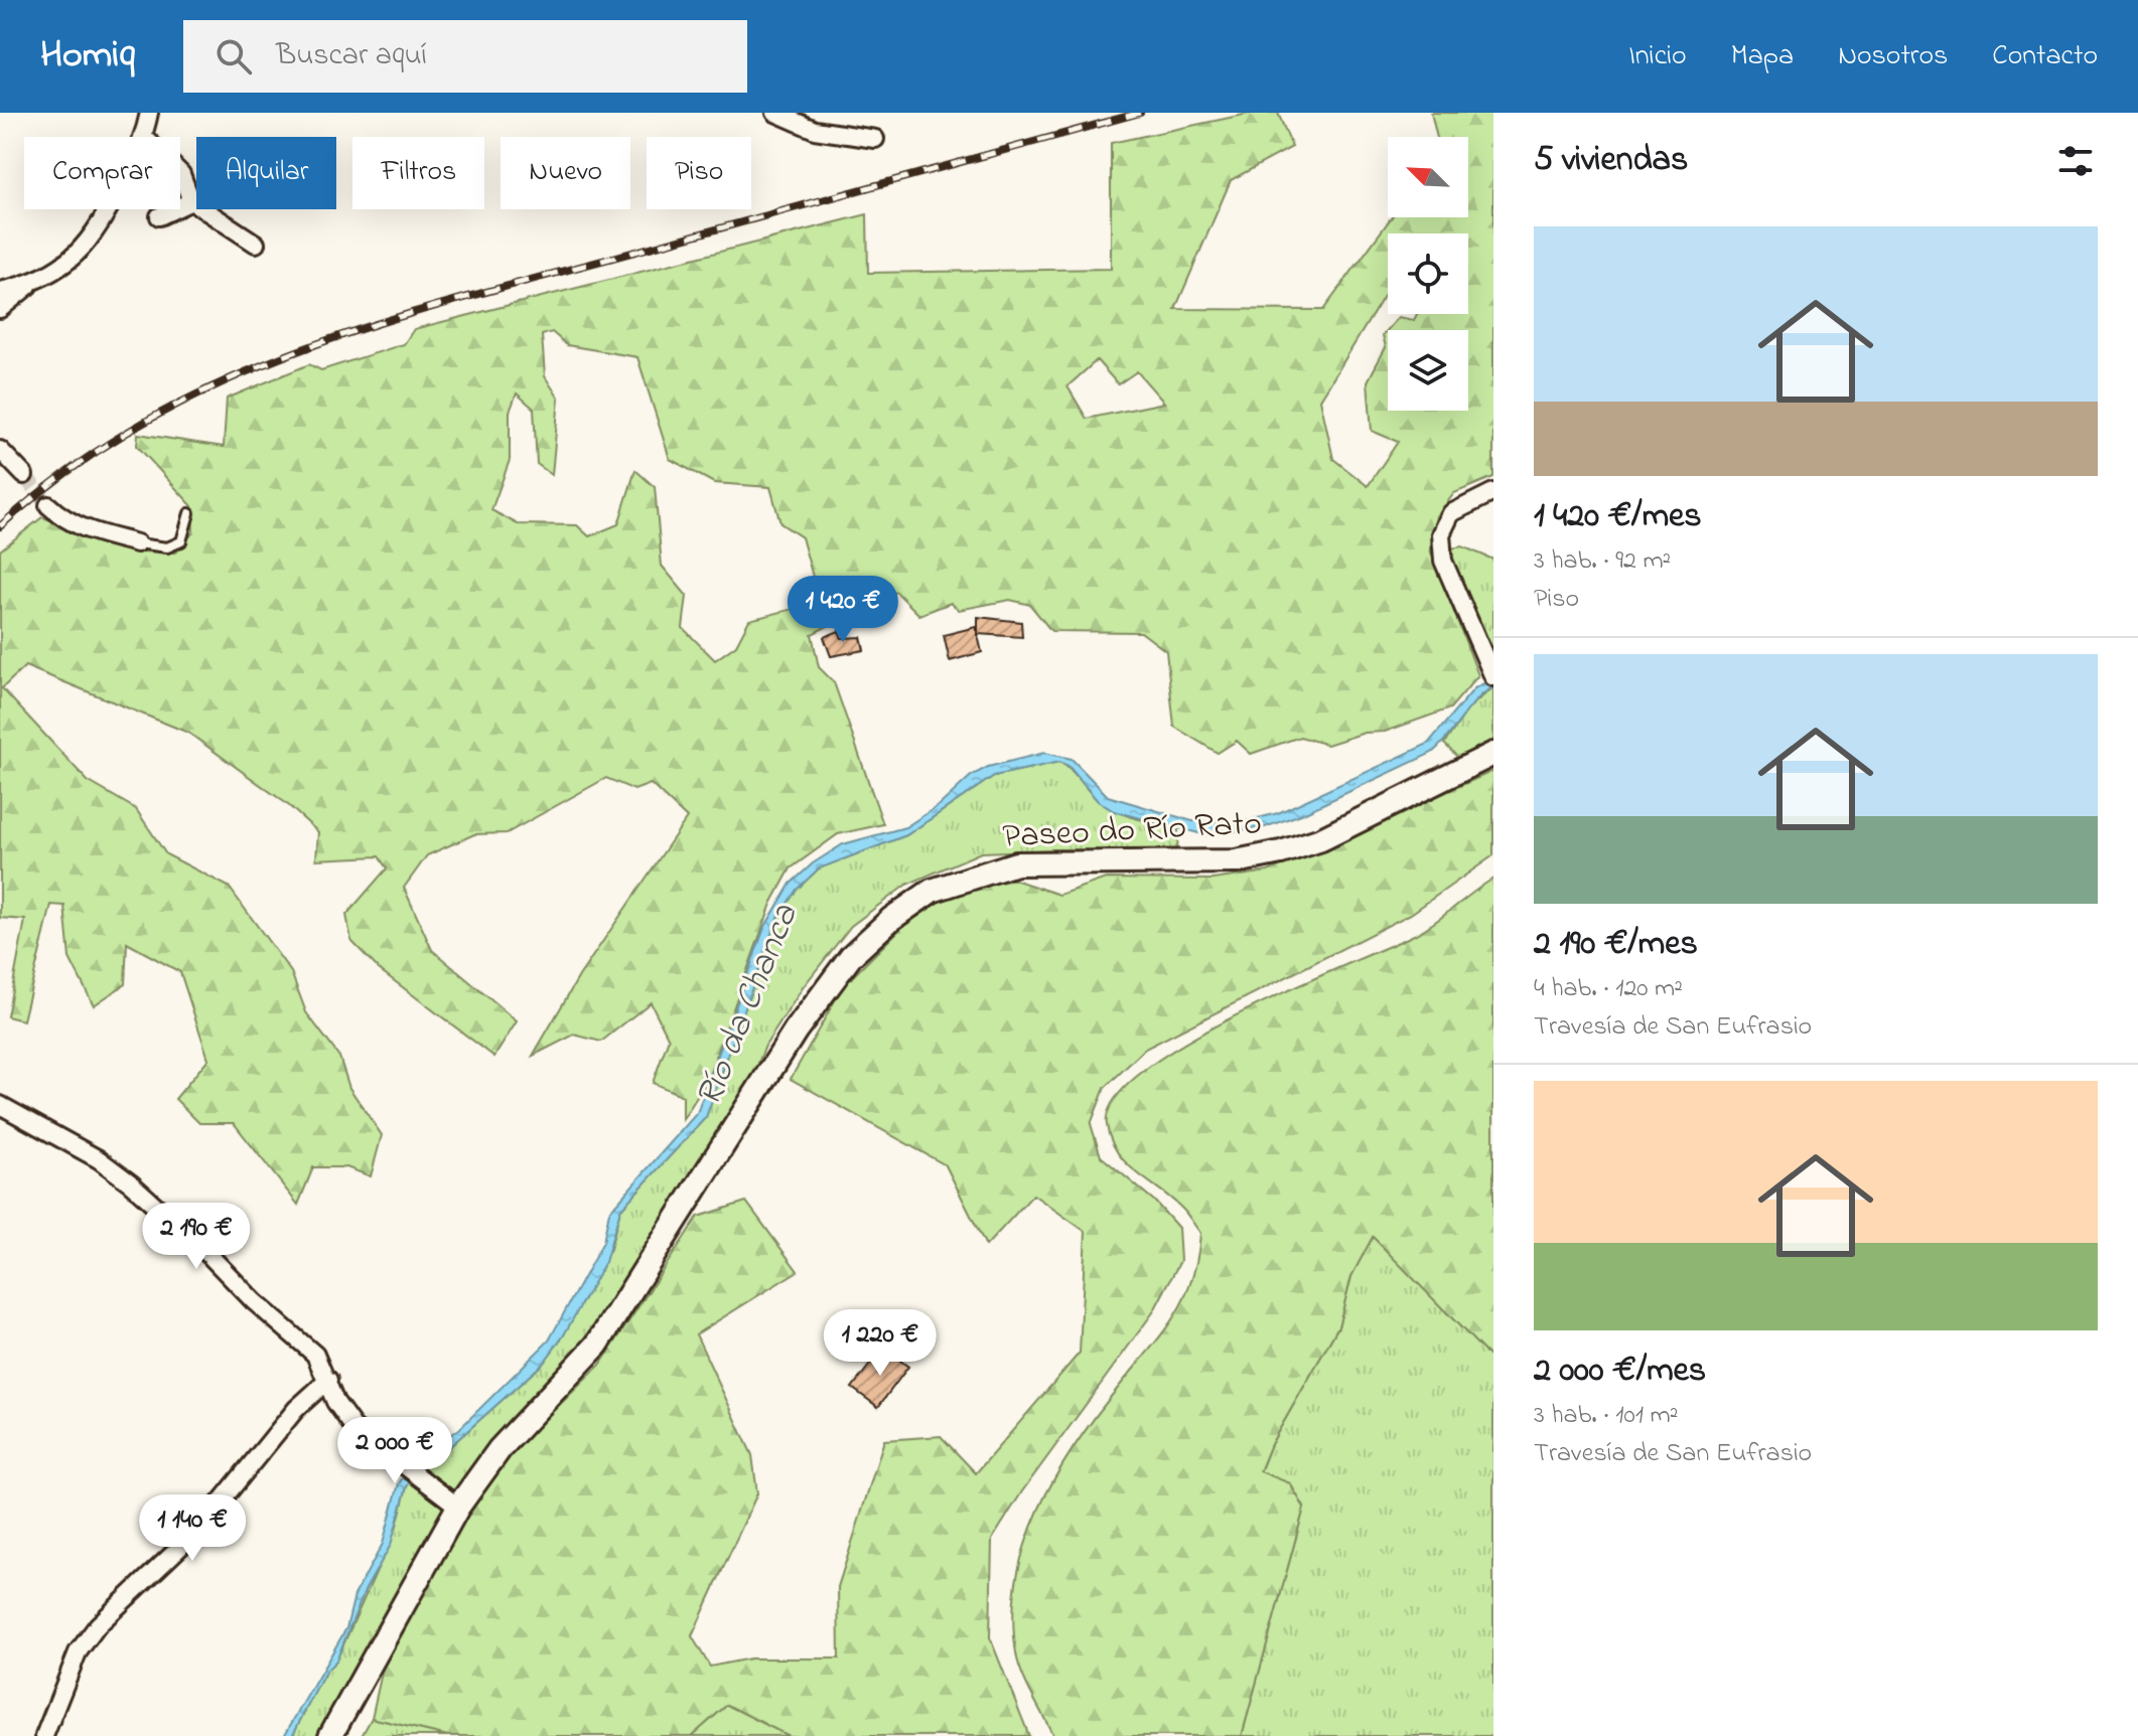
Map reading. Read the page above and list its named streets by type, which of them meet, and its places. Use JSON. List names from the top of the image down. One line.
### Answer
{"streets":{"street":["Paseo do Río Rato"]},"water":["Río da Chanca"],"north":"top left","page":{"header":"Homiq","search":"Buscar aquí","nav":["Inicio","Mapa","Nosotros","Contacto"],"heading":"5 viviendas","chip":["Comprar","Alquilar","Filtros","Nuevo","Piso"],"list":[{"name":"1 420 €/mes","note":"3 hab. · 92 m² · Piso"},{"name":"2 190 €/mes","note":"4 hab. · 120 m² · Travesía de San Eufrasio"},{"name":"2 000 €/mes","note":"3 hab. · 101 m² · Travesía de San Eufrasio"}],"price":["1 420 €","2 190 €","1 220 €","2 000 €","1 140 €"]}}
